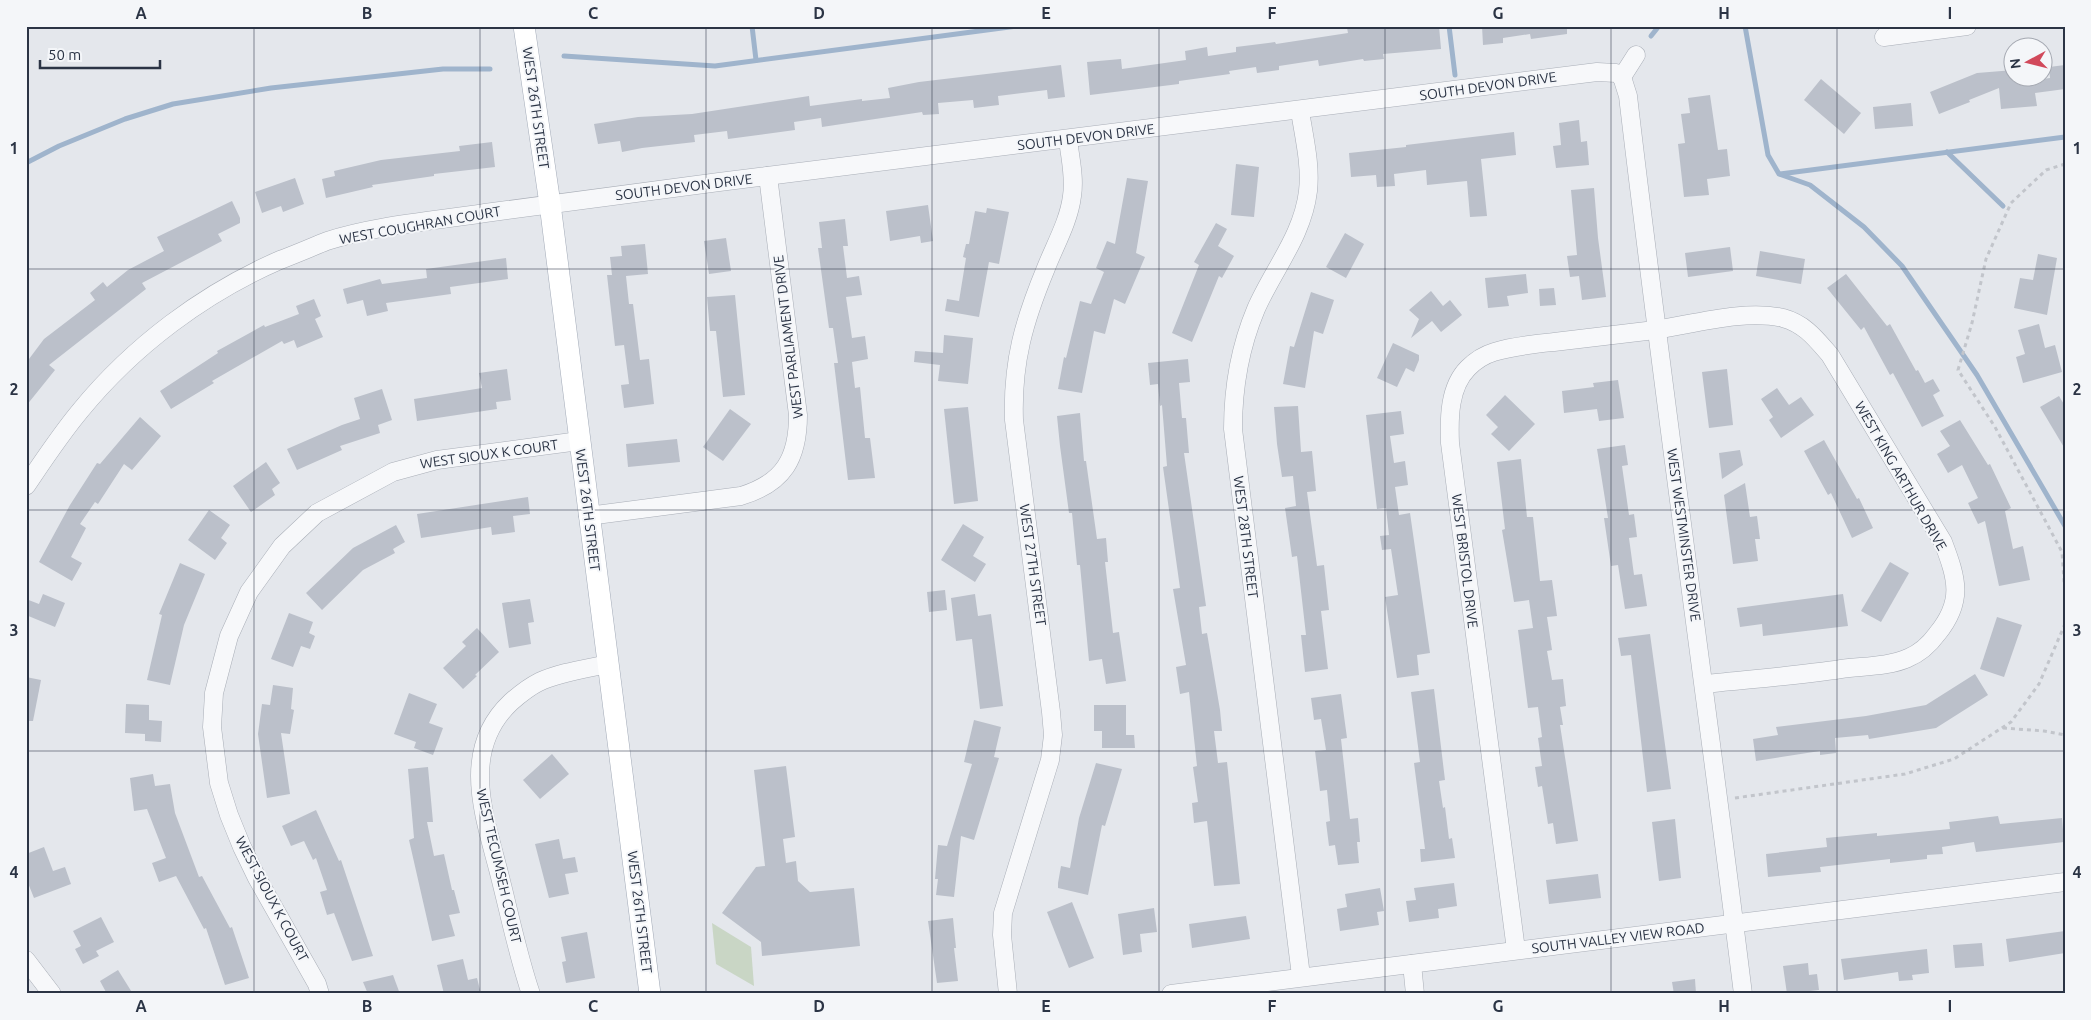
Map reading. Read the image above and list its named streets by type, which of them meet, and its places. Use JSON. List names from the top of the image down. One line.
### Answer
{"streets":{"main road":["WEST 26TH STREET"],"street":["SOUTH DEVON DRIVE","WEST COUGHRAN COURT","WEST PARLIAMENT DRIVE","WEST SIOUX K COURT","WEST KING ARTHUR DRIVE","WEST WESTMINSTER DRIVE","WEST 28TH STREET","WEST BRISTOL DRIVE","WEST 27TH STREET","WEST TECUMSEH COURT","SOUTH VALLEY VIEW ROAD"]},"crossings":[["SOUTH DEVON DRIVE","WEST 26TH STREET"],["SOUTH DEVON DRIVE","WEST COUGHRAN COURT"],["SOUTH DEVON DRIVE","WEST PARLIAMENT DRIVE"],["SOUTH DEVON DRIVE","WEST WESTMINSTER DRIVE"],["SOUTH DEVON DRIVE","WEST 28TH STREET"],["SOUTH DEVON DRIVE","WEST 27TH STREET"],["WEST 26TH STREET","WEST COUGHRAN COURT"],["WEST 26TH STREET","WEST PARLIAMENT DRIVE"],["WEST 26TH STREET","WEST SIOUX K COURT"],["WEST 26TH STREET","WEST TECUMSEH COURT"],["WEST KING ARTHUR DRIVE","WEST WESTMINSTER DRIVE"],["WEST KING ARTHUR DRIVE","WEST BRISTOL DRIVE"],["WEST WESTMINSTER DRIVE","WEST BRISTOL DRIVE"],["WEST WESTMINSTER DRIVE","SOUTH VALLEY VIEW ROAD"],["WEST 28TH STREET","SOUTH VALLEY VIEW ROAD"],["WEST BRISTOL DRIVE","SOUTH VALLEY VIEW ROAD"]],"scale_bar":"50 m","north":"left","grid":{"columns":["A","B","C","D","E","F","G","H","I"],"rows":["1","2","3","4"]}}
